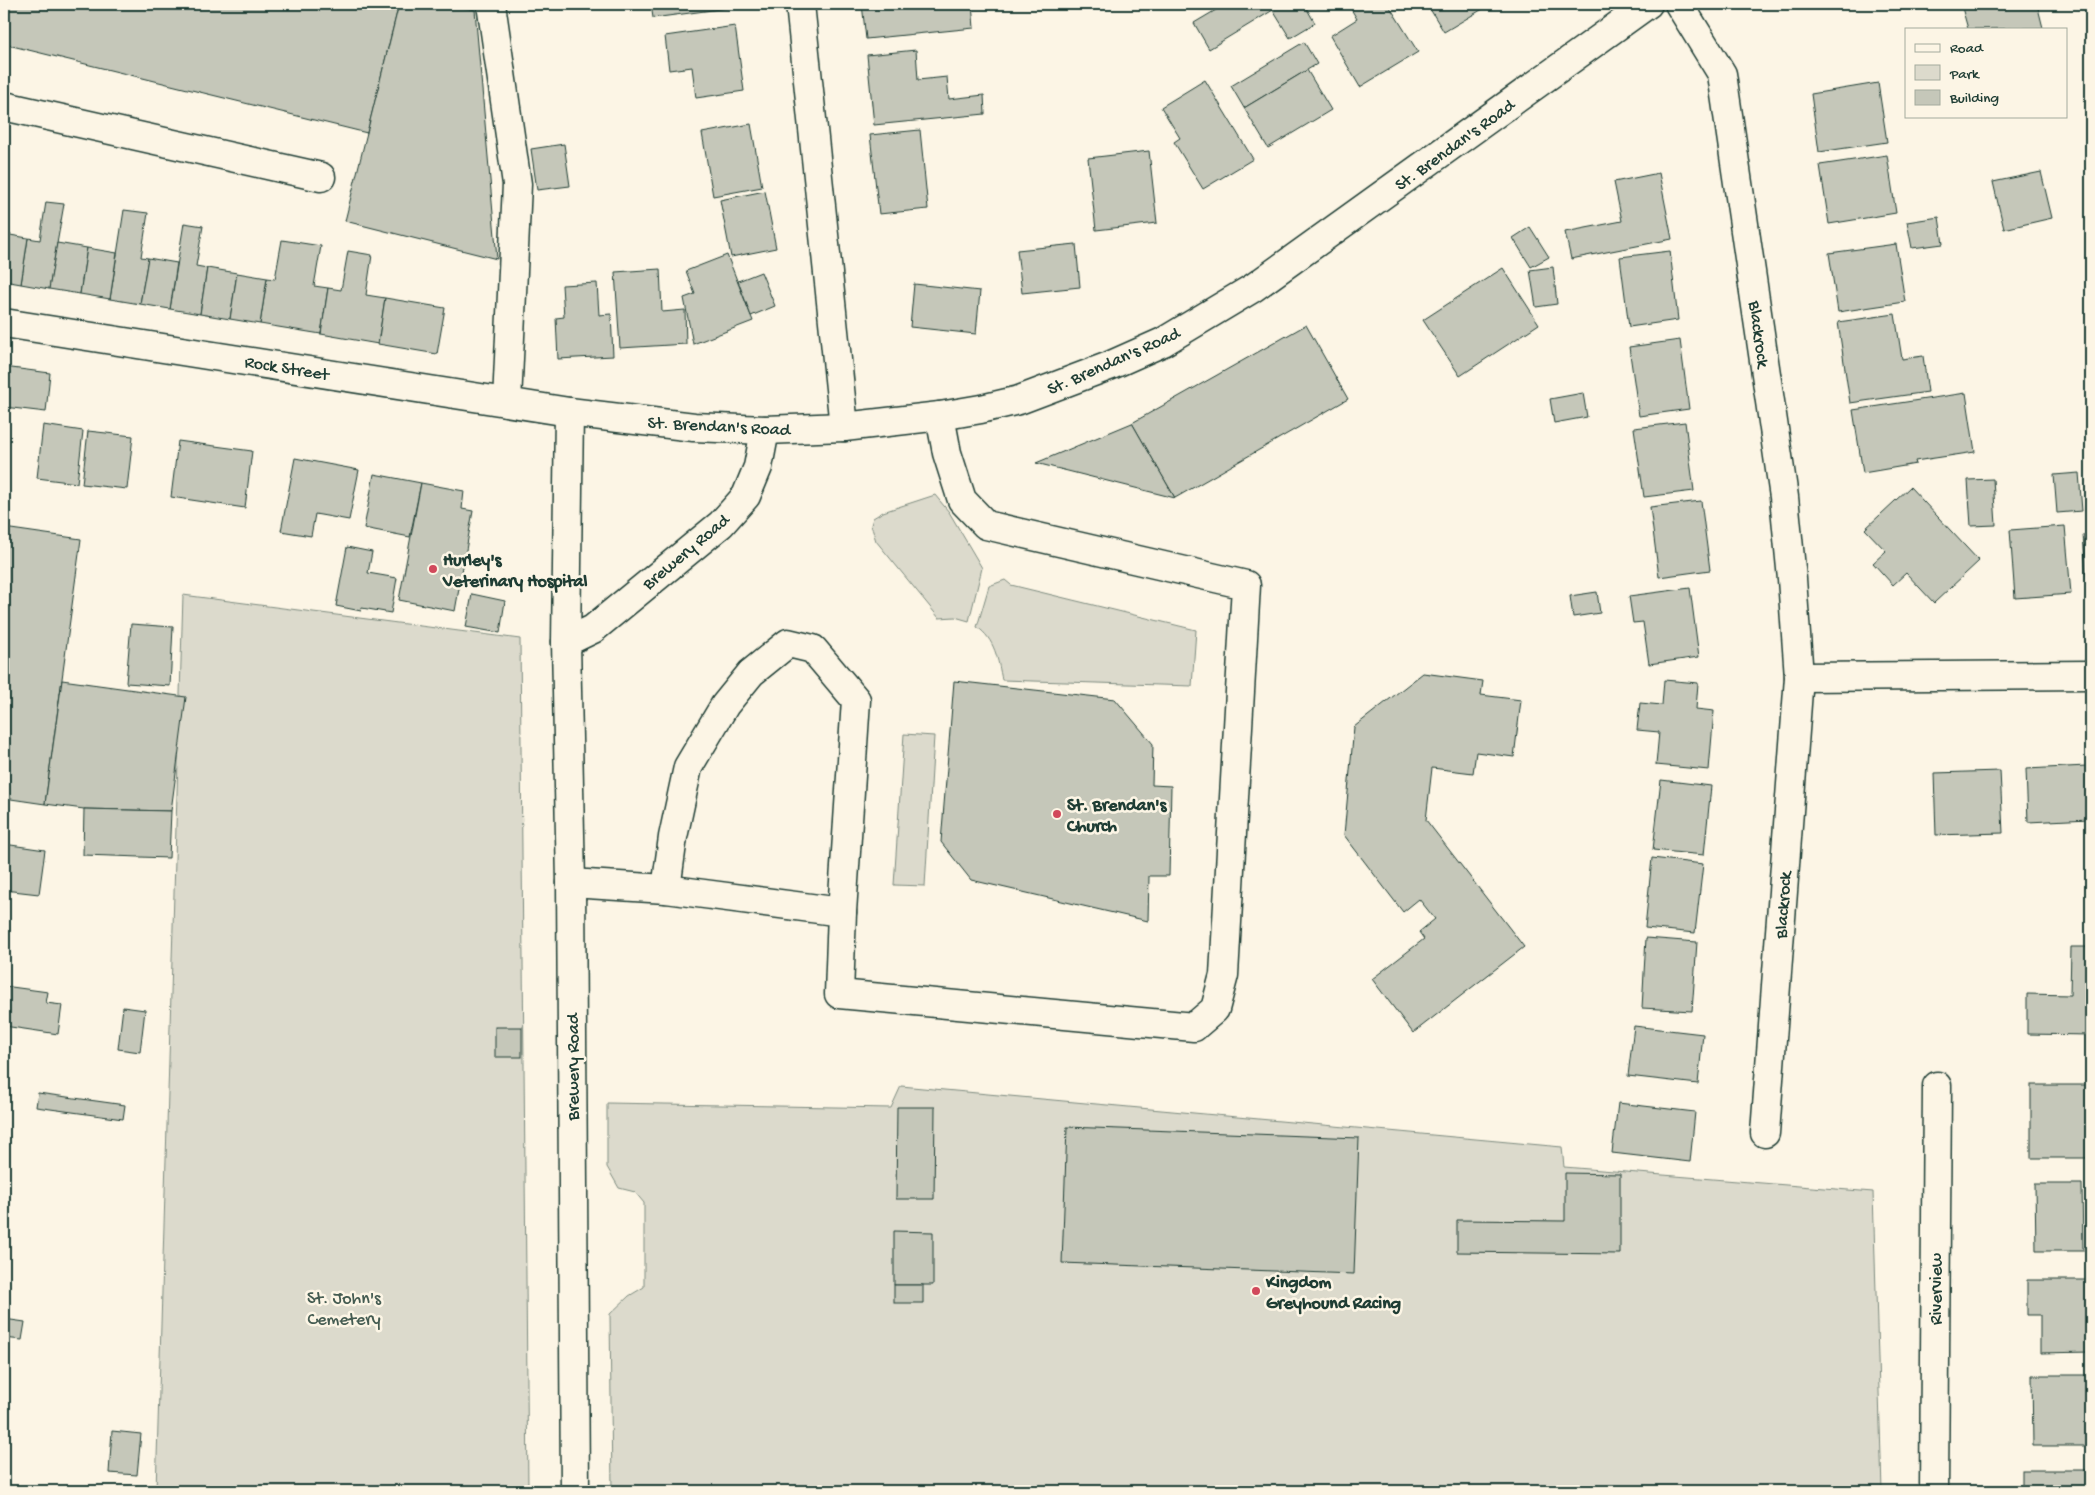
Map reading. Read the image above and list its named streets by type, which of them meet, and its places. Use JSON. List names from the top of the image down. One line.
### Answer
{"streets":{"street":["St. Brendan's Road","Blackrock","Rock Street","Brewery Road","Riverview"]},"crossings":[["St. Brendan's Road","Rock Street"],["St. Brendan's Road","Brewery Road"],["Rock Street","Brewery Road"]],"parks":["St. John's Cemetery"],"places":["Hurley's Veterinary Hospital","St. Brendan's Church","Kingdom Greyhound Racing"],"legend":["Road","Park","Building"]}
